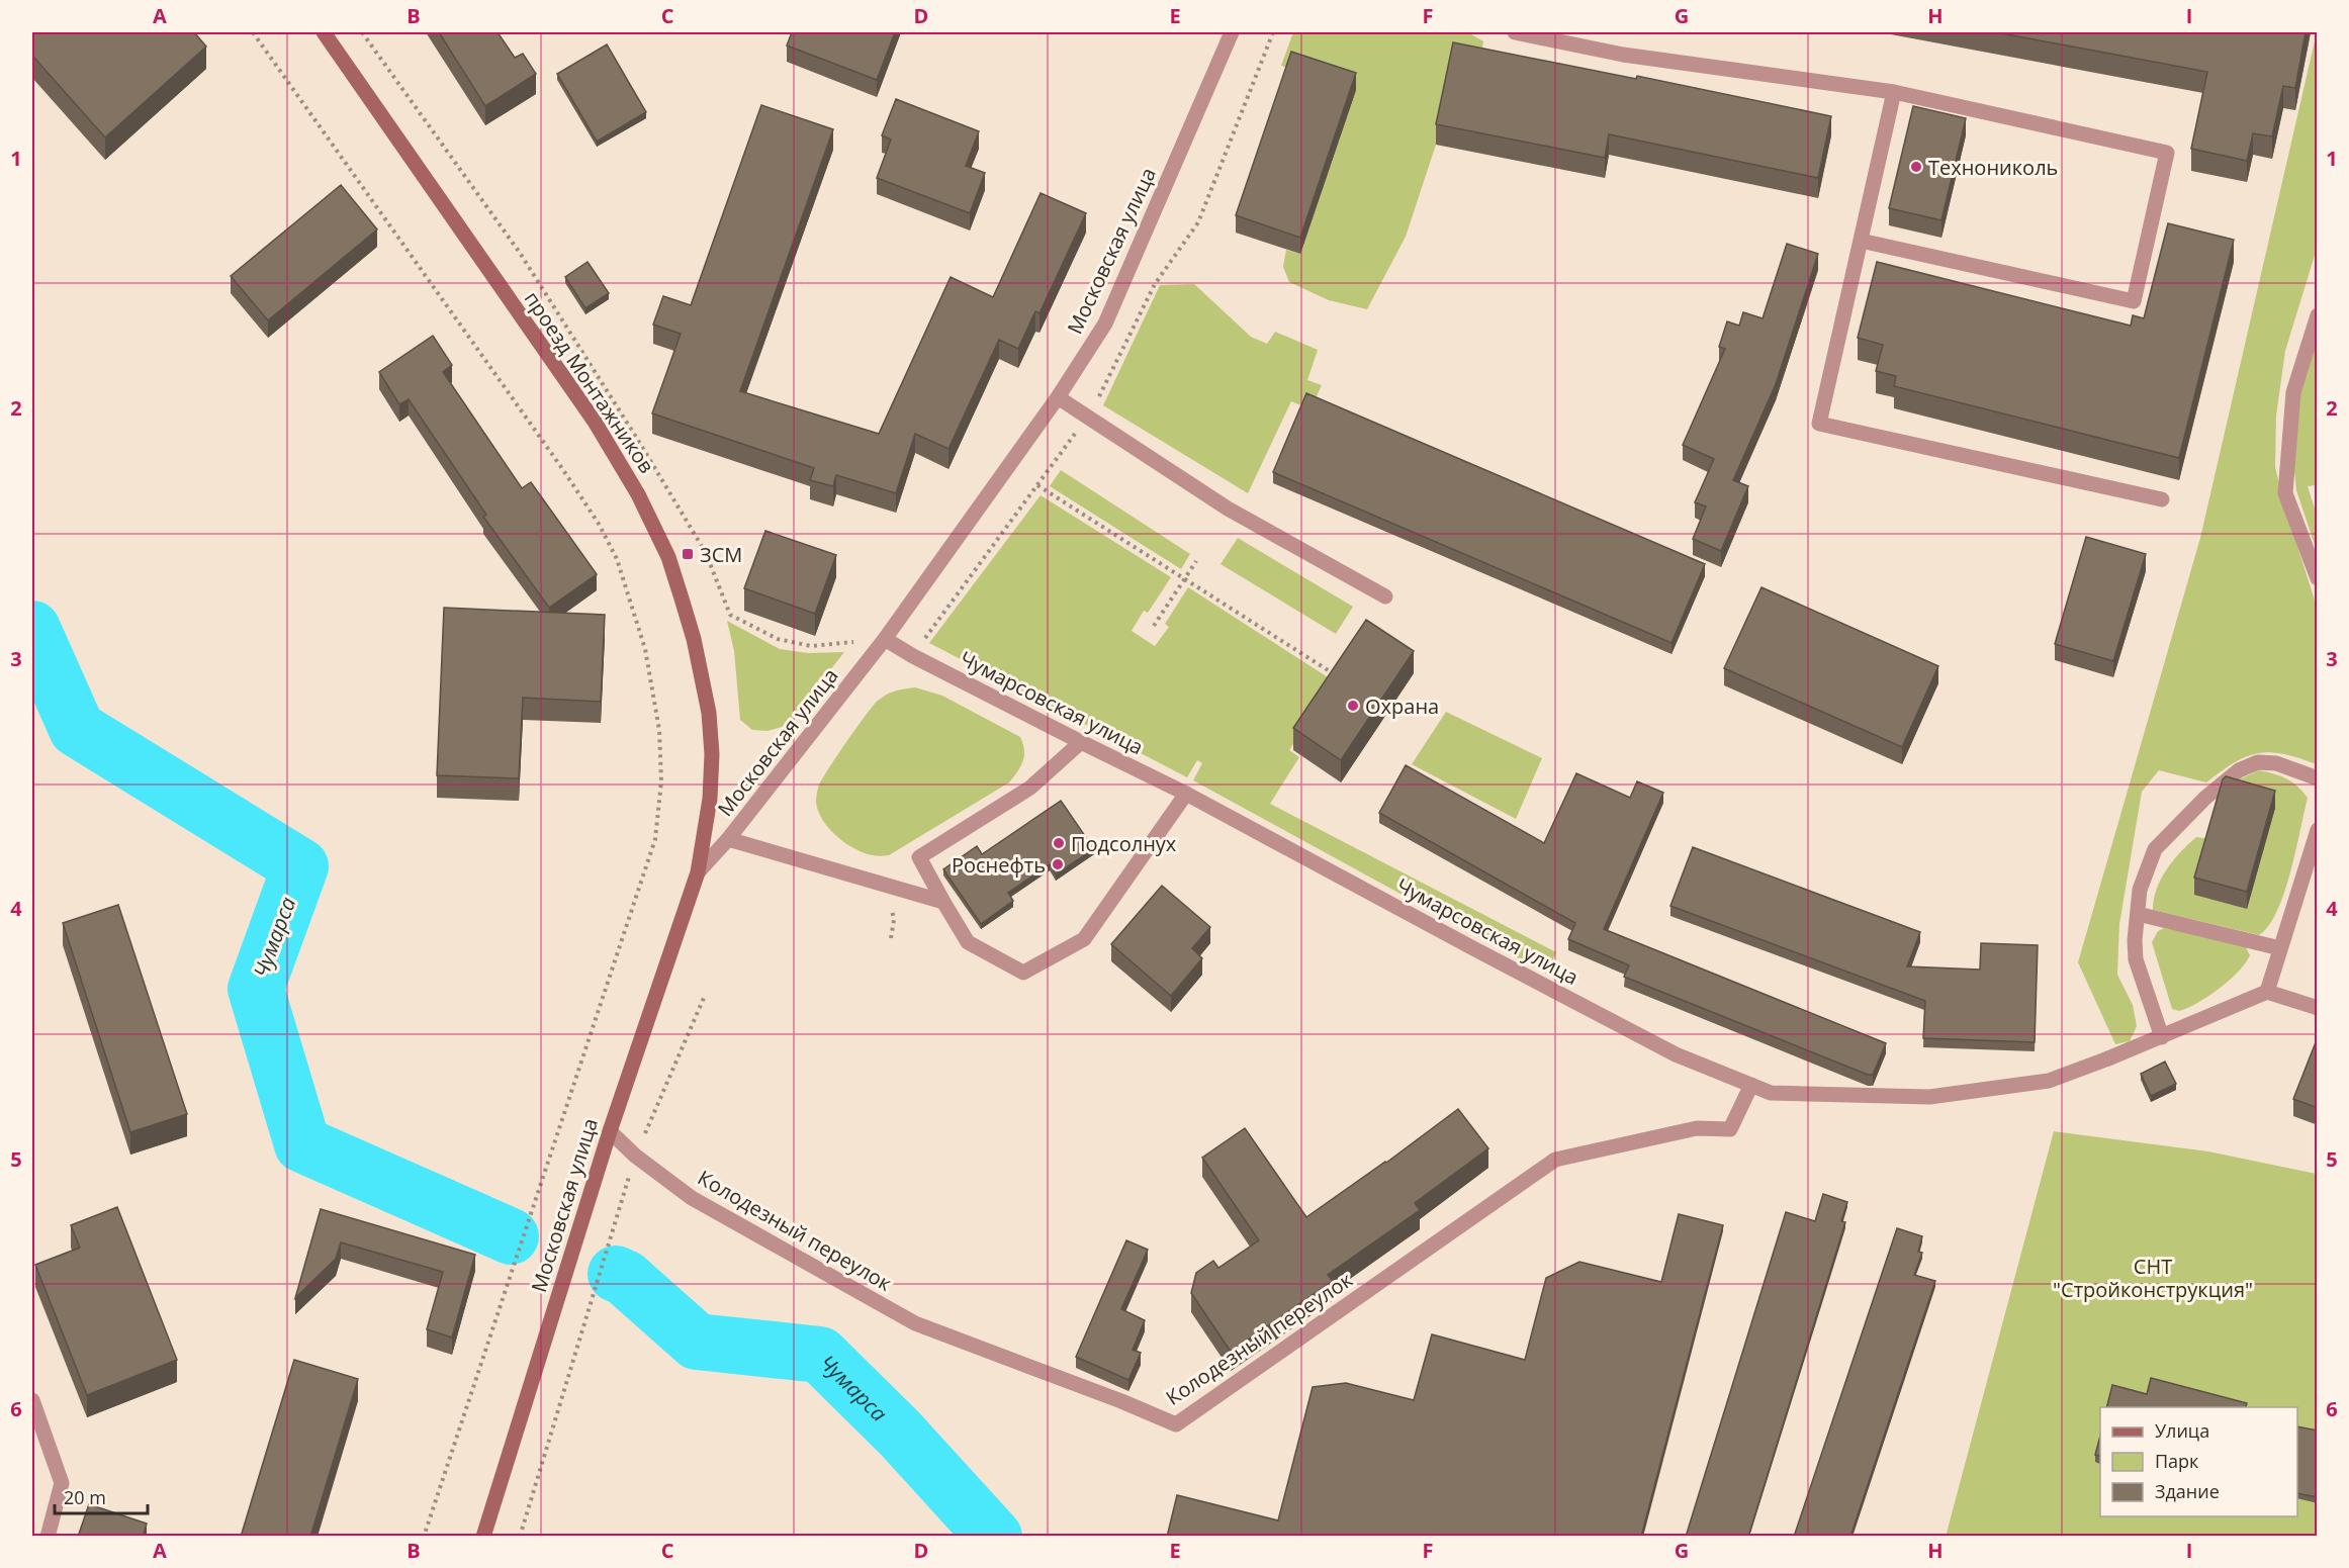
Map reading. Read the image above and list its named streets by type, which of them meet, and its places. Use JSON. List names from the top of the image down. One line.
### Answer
{"streets":{"main road":["Московская улица","проезд Монтажников"],"street":["Чумарсовская улица","Колодезный переулок"]},"crossings":[["Московская улица","проезд Монтажников"],["Московская улица","Чумарсовская улица"],["Московская улица","Колодезный переулок"],["Чумарсовская улица","Колодезный переулок"]],"water":["Чумарса"],"parks":["СНТ \"Стройконструкция\""],"places":{"other":["Технониколь","Охрана","Подсолнух","Роснефть"],"transit":["ЗСМ"]},"legend":["Улица","Парк","Здание"],"scale_bar":"20 m","grid":{"columns":["A","B","C","D","E","F","G","H","I"],"rows":["1","2","3","4","5","6"]}}
